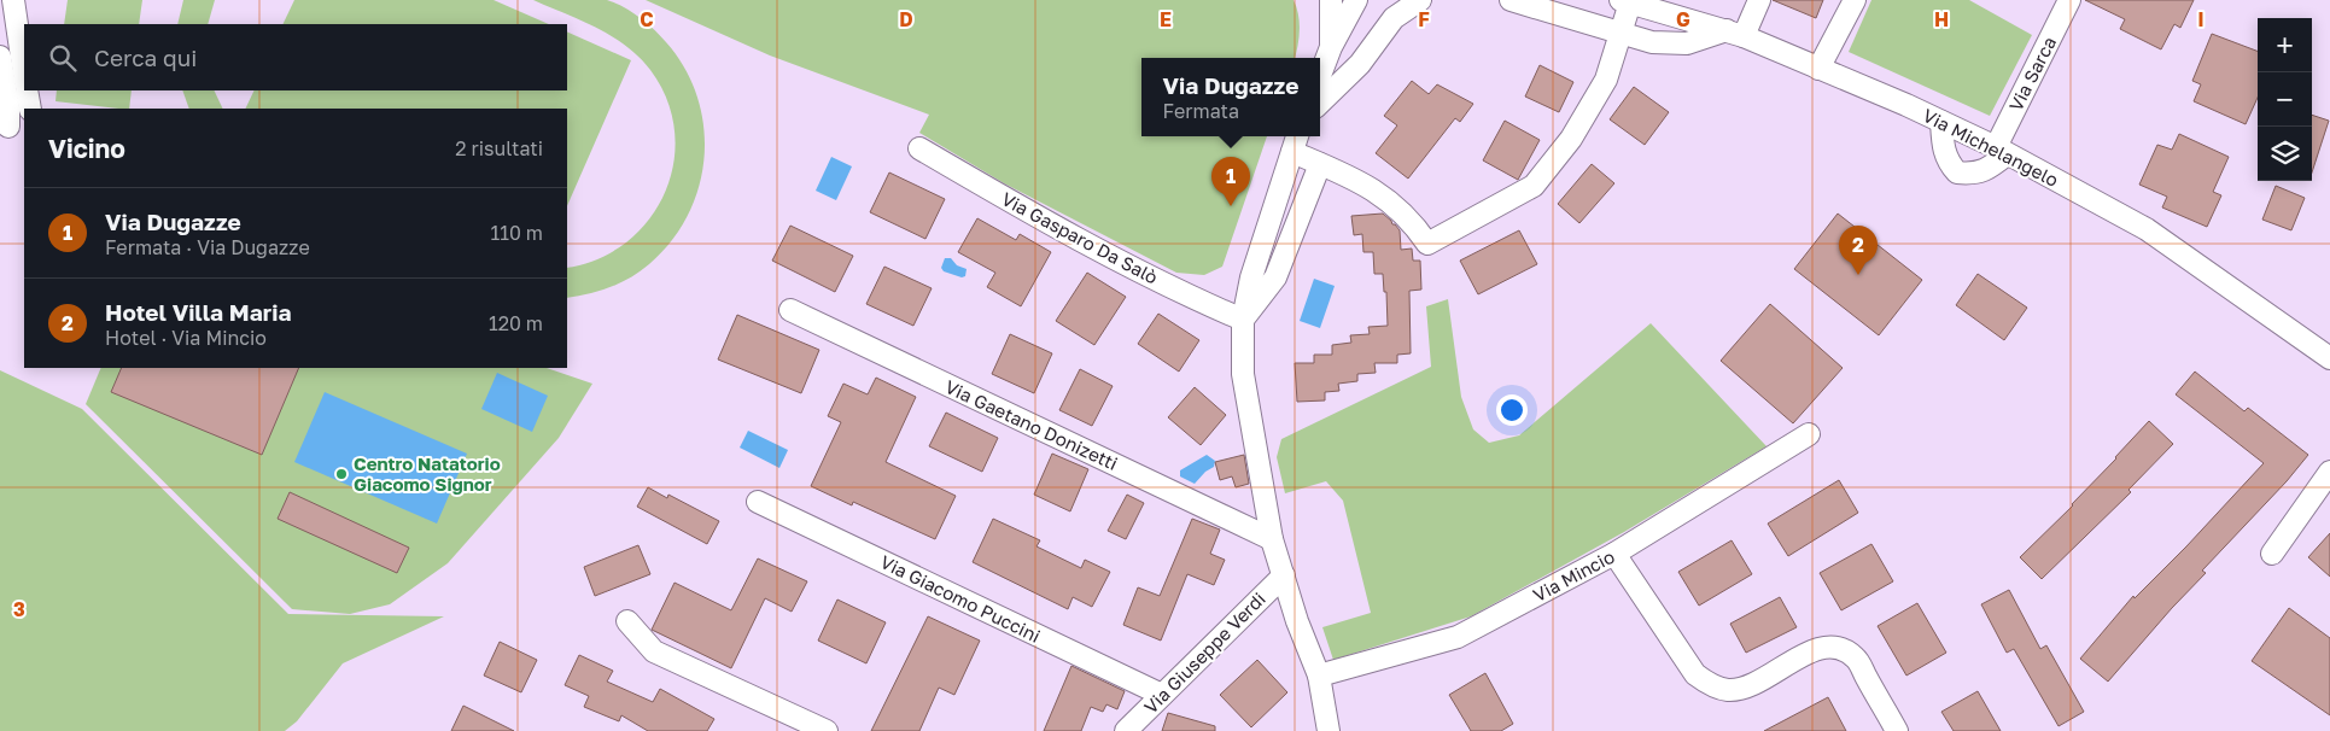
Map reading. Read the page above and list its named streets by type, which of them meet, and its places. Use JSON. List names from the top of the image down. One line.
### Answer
{"streets":{"street":["Via Sarca","Via Michelangelo","Via Gasparo Da Salò","Via Gaetano Donizetti","Via Mincio","Via Giacomo Puccini","Via Giuseppe Verdi"]},"crossings":[["Via Sarca","Via Michelangelo"],["Via Giacomo Puccini","Via Giuseppe Verdi"]],"places":["Centro Natatorio Giacomo Signor"],"page":{"map_buttons":["+","−"],"search":"Cerca qui","popup":["Via Dugazze","Fermata"],"heading":["Vicino","2 risultati"],"pins":["1","2"],"list":[{"mark":"1","name":"Via Dugazze","note":"Fermata · Via Dugazze","value":"110 m"},{"mark":"2","name":"Hotel Villa Maria","note":"Hotel · Via Mincio","value":"120 m"}]},"grid":{"columns":["C","D","E","F","G","H","I"],"rows":["3"]}}
